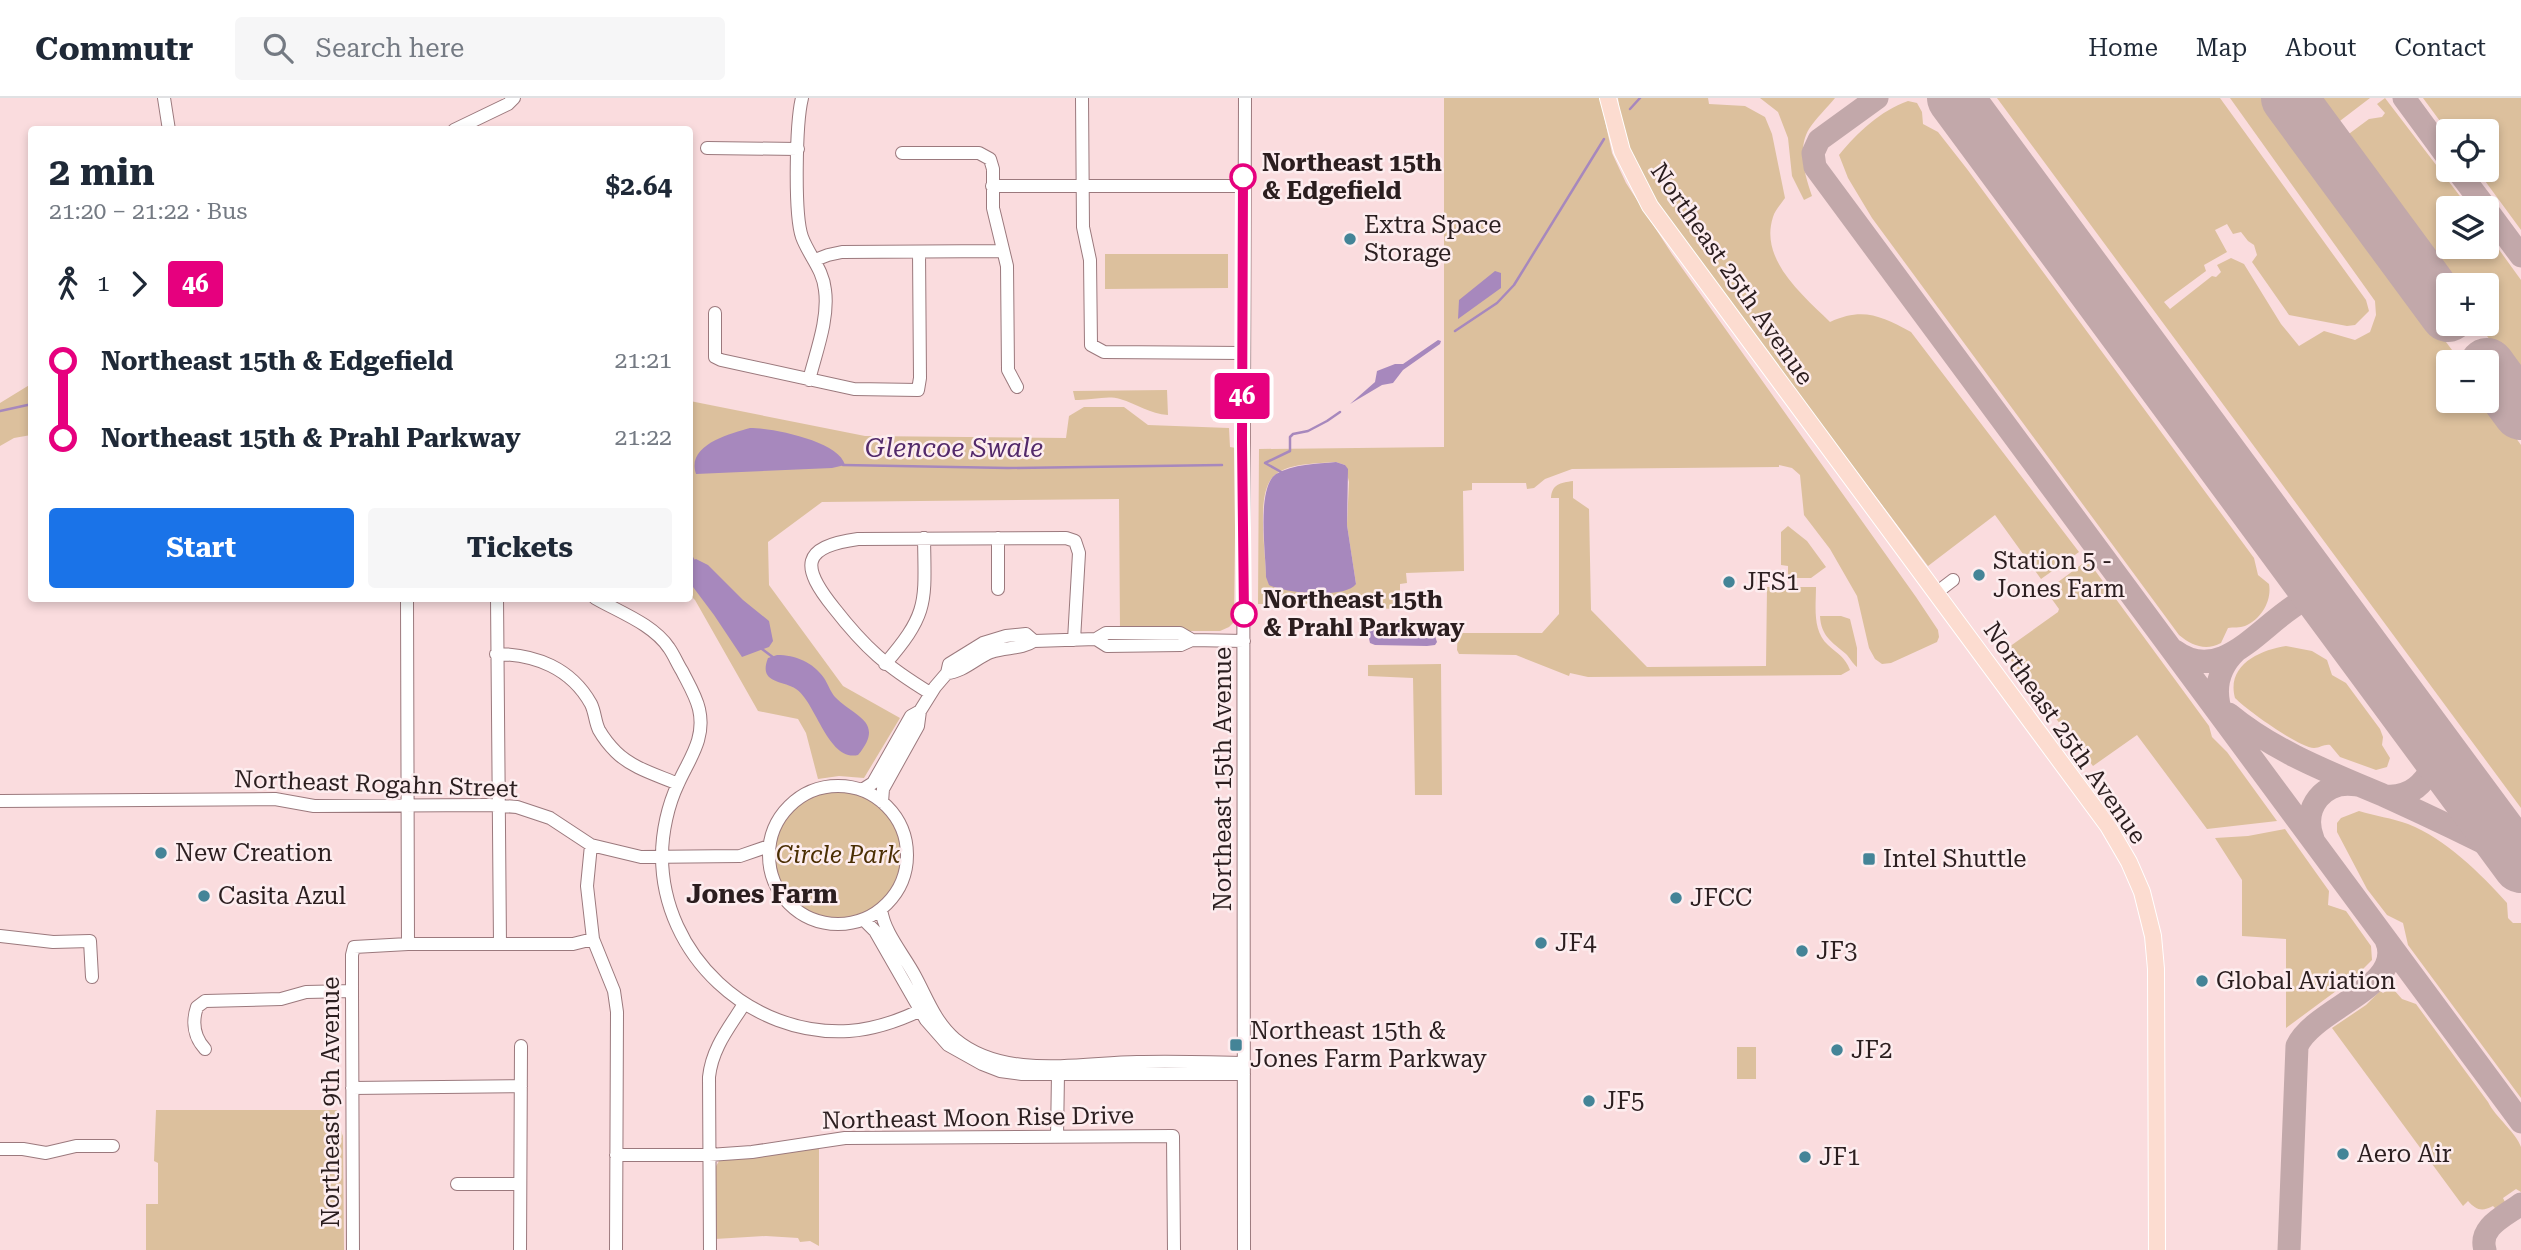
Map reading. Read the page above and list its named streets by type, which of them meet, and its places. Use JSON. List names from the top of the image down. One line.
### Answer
{"streets":{"main road":["Northeast 25th Avenue"],"street":["Northeast 15th Avenue","Northeast Rogahn Street","Northeast 9th Avenue","Northeast Moon Rise Drive"]},"districts":["Jones Farm"],"water":["Glencoe Swale"],"parks":["Circle Park"],"places":{"other":["Northeast 15th & Edgefield","Extra Space Storage","Station 5 - Jones Farm","JFS1","Northeast 15th & Prahl Parkway","New Creation","Casita Azul","JFCC","JF4","JF3","Global Aviation","JF2","JF5","Aero Air","JF1"],"transit":["Intel Shuttle","Northeast 15th & Jones Farm Parkway"]},"lines":["bus line 46"],"page":{"header":"Commutr","search":"Search here","nav":["Home","Map","About","Contact"],"on_map":"46","map_buttons":["+","−"],"heading":["2 min","21:20 – 21:22 · Bus","$2.64"],"legs":["1","46"],"list":[{"name":"Northeast 15th & Edgefield","value":"21:21"},{"name":"Northeast 15th & Prahl Parkway","value":"21:22"}],"buttons":["Start","Tickets"]}}
